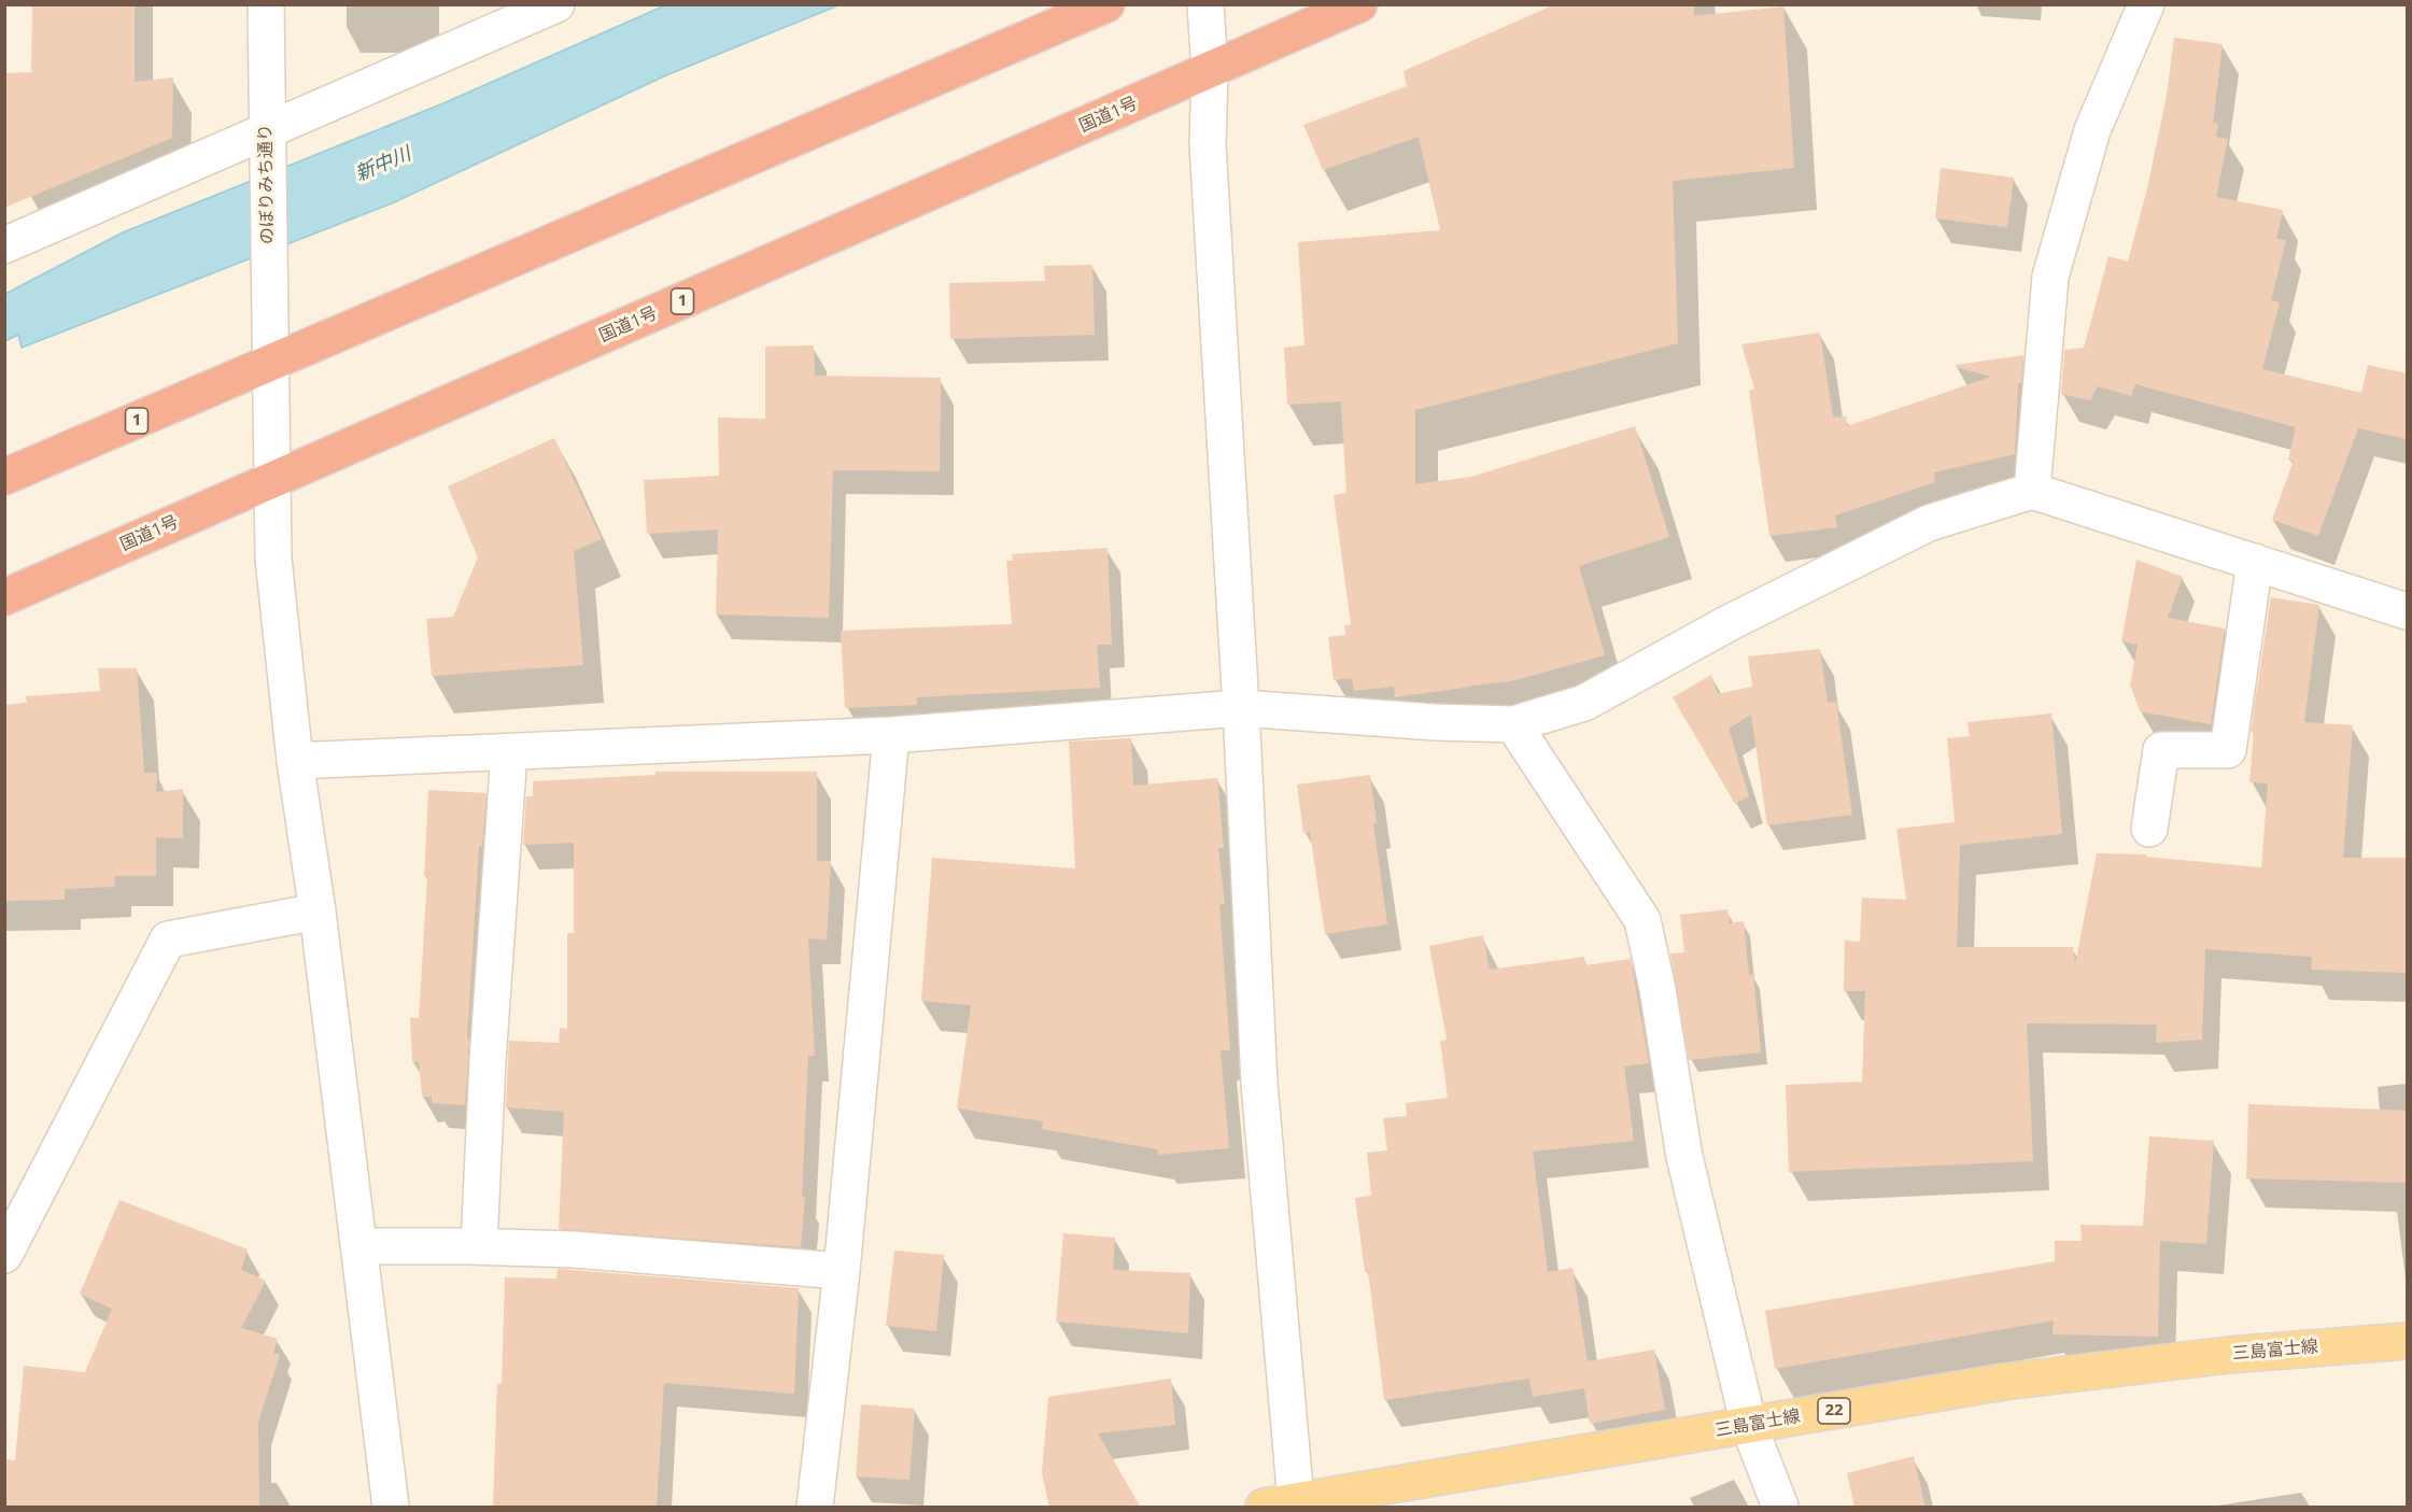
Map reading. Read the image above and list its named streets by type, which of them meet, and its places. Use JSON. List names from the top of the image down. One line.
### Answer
{"streets":{"highway":["国道1号","1"],"main road":["三島富士線","22"],"street":["のぼりみち通り"]},"crossings":[["国道1号","のぼりみち通り"],["のぼりみち通り","1"]],"water":["新中川"]}
